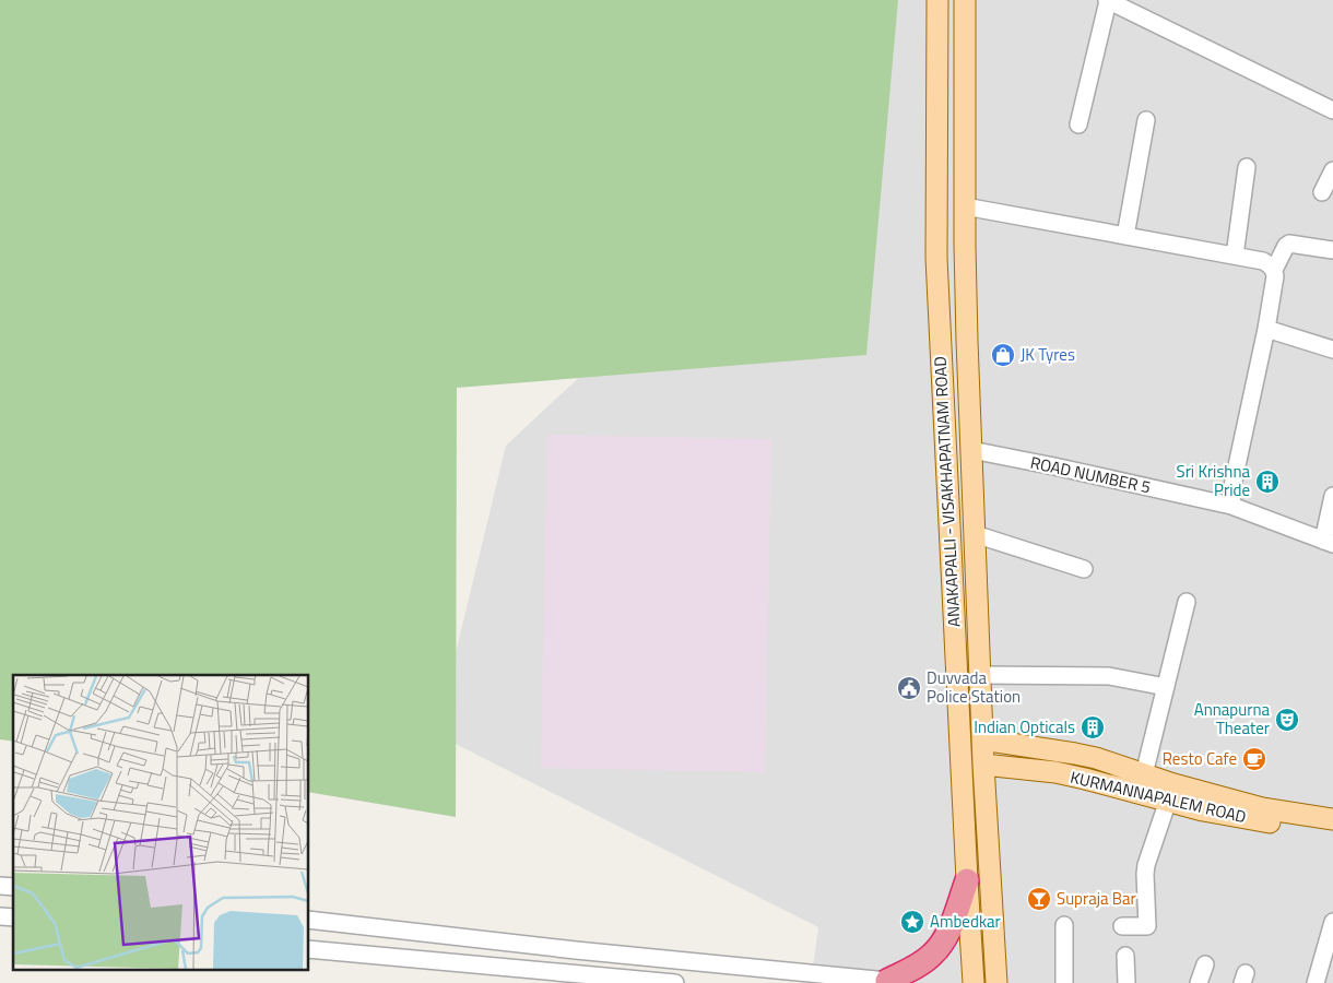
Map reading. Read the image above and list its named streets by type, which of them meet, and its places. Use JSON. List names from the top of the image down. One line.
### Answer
{"streets":{"main road":["ANAKAPALLI - VISAKHAPATNAM ROAD","KURMANNAPALEM ROAD"],"street":["ROAD NUMBER 5"]},"crossings":[["ROAD NUMBER 5","ANAKAPALLI - VISAKHAPATNAM ROAD"],["ANAKAPALLI - VISAKHAPATNAM ROAD","KURMANNAPALEM ROAD"]],"places":{"shop":["JK Tyres"],"building":["Sri Krishna Pride","Indian Opticals"],"public building":["Duvvada Police Station"],"theatre":["Annapurna Theater"],"cafe":["Resto Cafe"],"bar":["Supraja Bar"],"place":["Ambedkar"]}}
